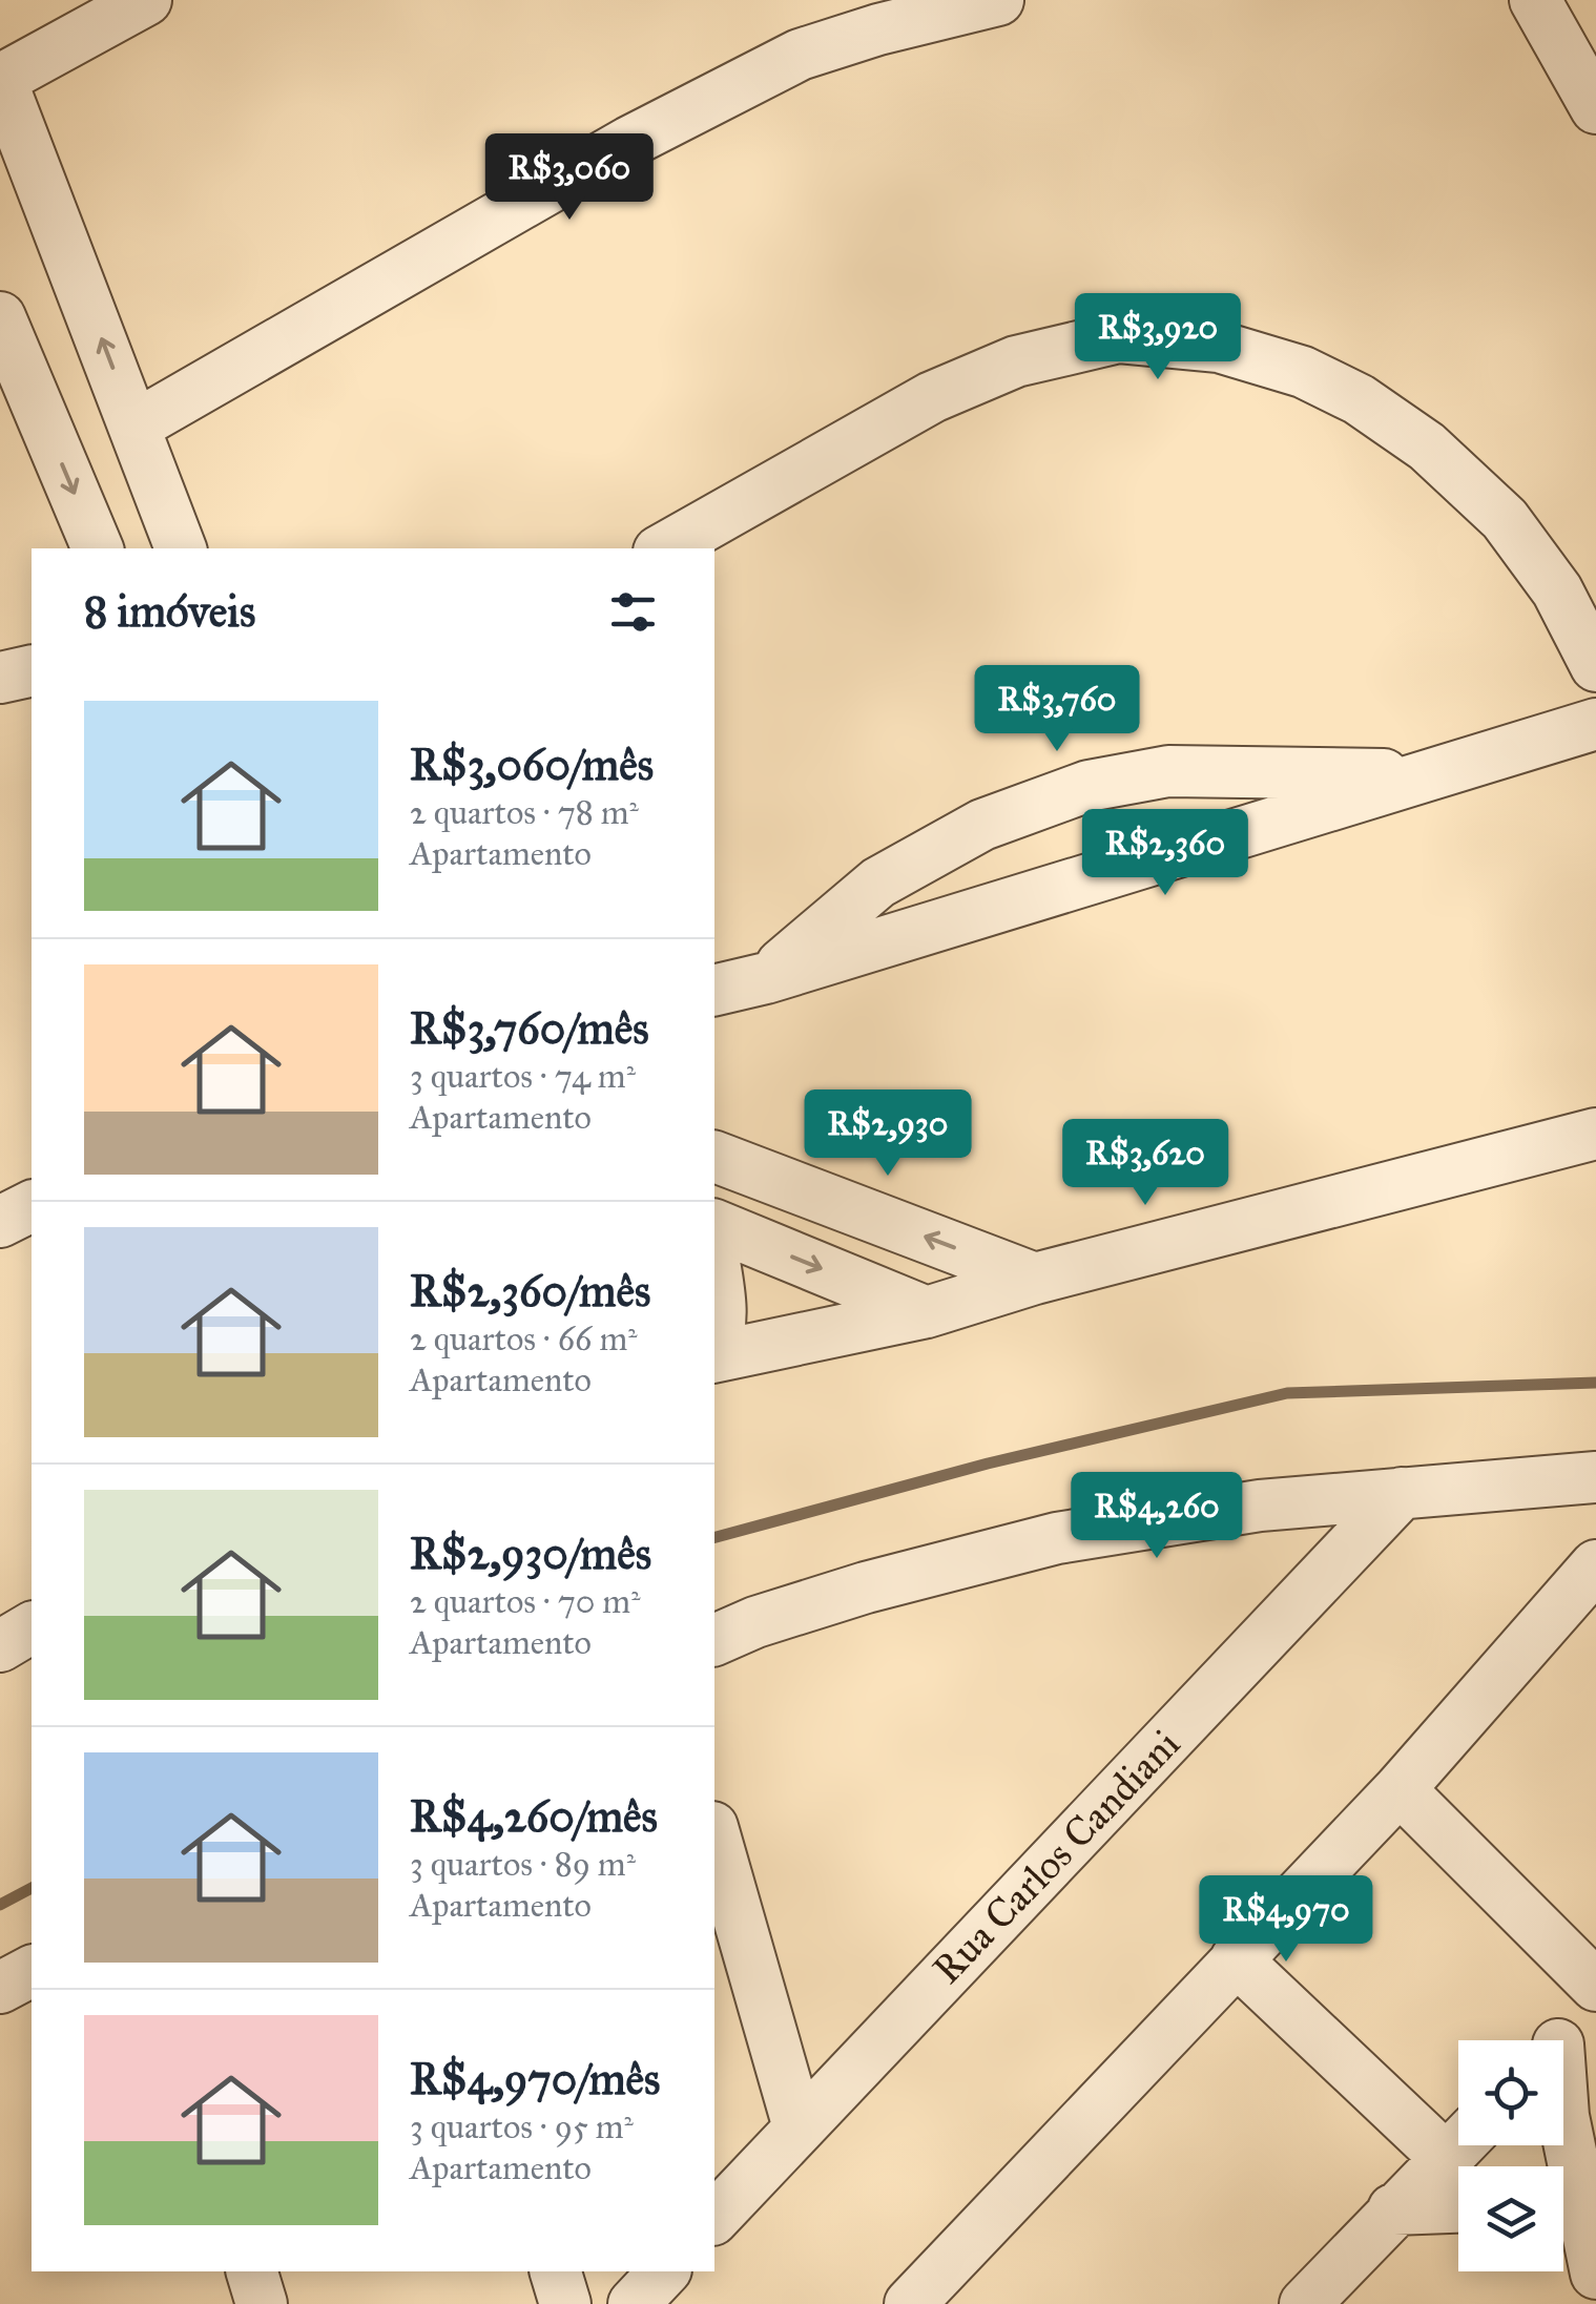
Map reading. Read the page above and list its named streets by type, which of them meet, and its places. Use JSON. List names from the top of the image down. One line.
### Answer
{"streets":{"street":["Rua Carlos Candiani"]},"page":{"price":["R$3,060","R$3,920","R$3,760","R$2,360","R$2,930","R$3,620","R$4,260","R$4,970"],"heading":"8 imóveis","list":[{"name":"R$3,060/mês","note":"2 quartos · 78 m² · Apartamento"},{"name":"R$3,760/mês","note":"3 quartos · 74 m² · Apartamento"},{"name":"R$2,360/mês","note":"2 quartos · 66 m² · Apartamento"},{"name":"R$2,930/mês","note":"2 quartos · 70 m² · Apartamento"},{"name":"R$4,260/mês","note":"3 quartos · 89 m² · Apartamento"},{"name":"R$4,970/mês","note":"3 quartos · 95 m² · Apartamento"}]}}
